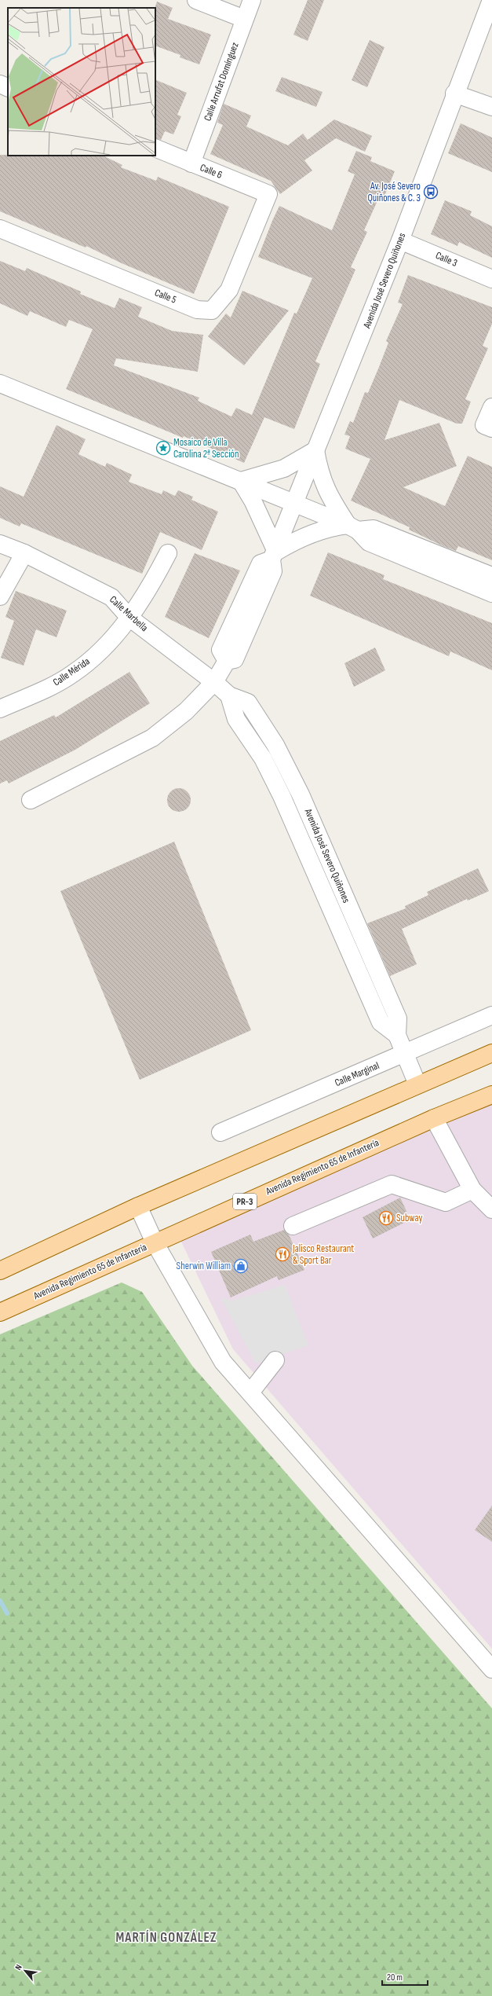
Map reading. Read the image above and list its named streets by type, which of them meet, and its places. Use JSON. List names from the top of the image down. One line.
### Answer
{"streets":{"main road":["Avenida Regimiento 65 de Infantería","PR-3"],"street":["Calle Arrufat Domínguez","Calle 6","Calle 3","Avenida José Severo Quiñones","Calle 5","Calle Marbella","Calle Mérida","Calle Marginal"]},"crossings":[["Calle Arrufat Domínguez","Calle 6"],["Calle 6","Calle 5"],["Calle 3","Avenida José Severo Quiñones"],["Avenida José Severo Quiñones","Calle Marbella"],["Avenida José Severo Quiñones","Calle Marginal"],["Calle Marbella","Calle Mérida"]],"districts":["MARTÍN GONZÁLEZ"],"places":{"bus stop":["Av. José Severo Quiñones & C. 3"],"place":["Mosaico de Villa Carolina 2ª Sección"],"restaurant":["Subway","Jalisco Restaurant & Sport Bar"],"shop":["Sherwin William"]},"scale_bar":"20 m","north":"top left"}
